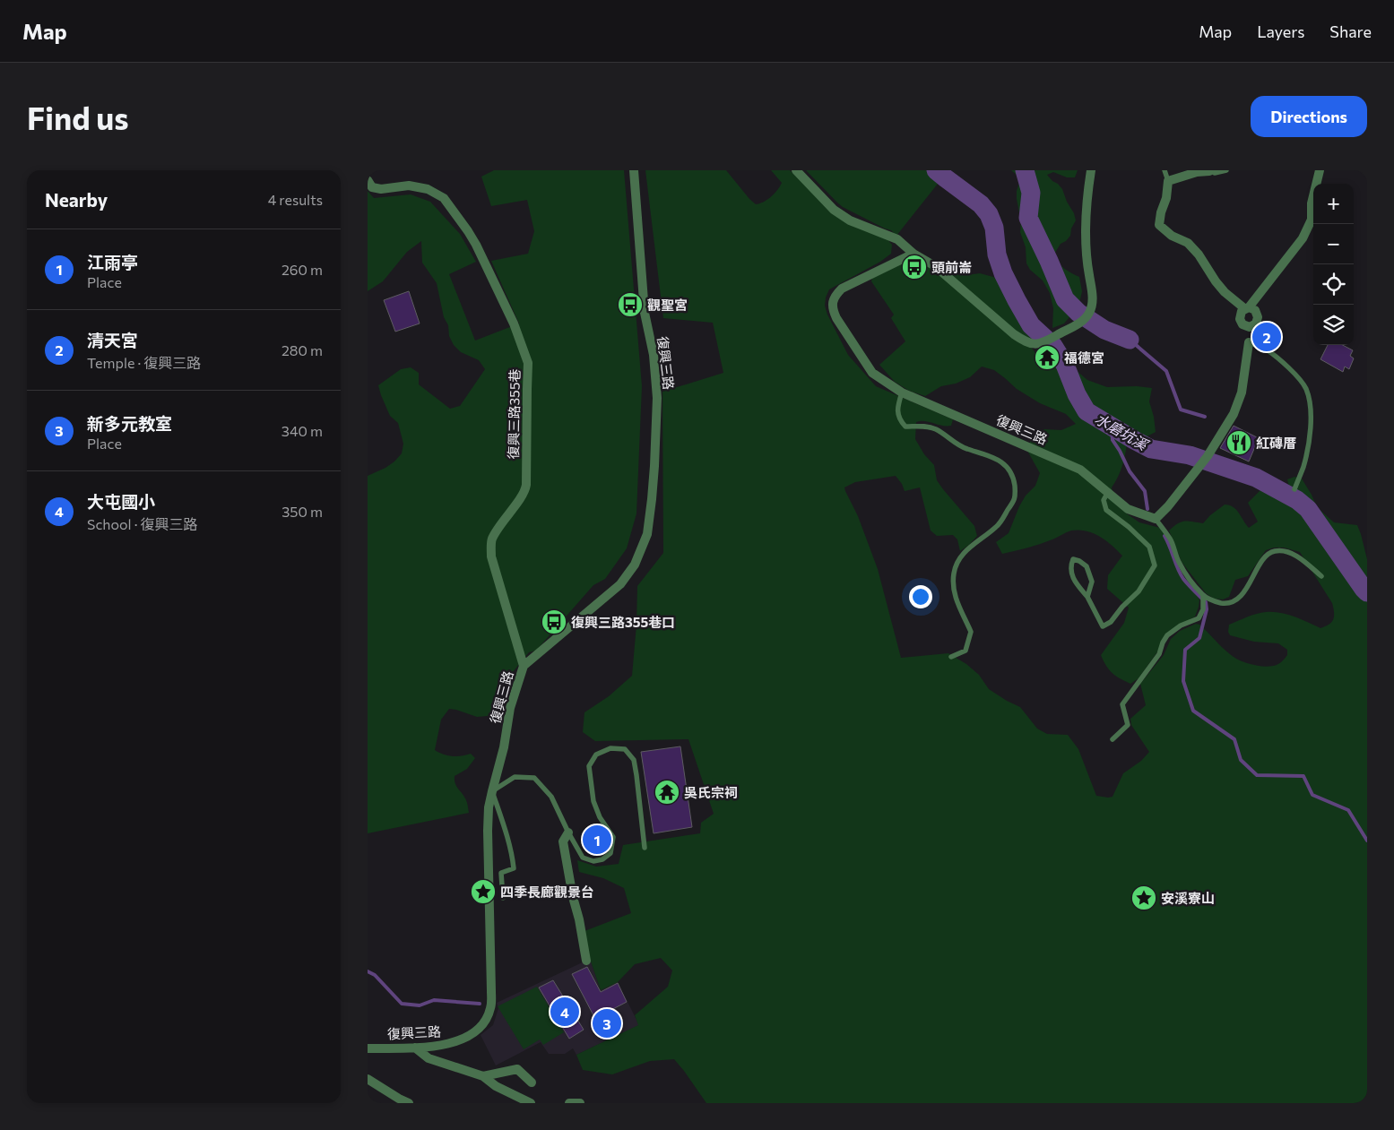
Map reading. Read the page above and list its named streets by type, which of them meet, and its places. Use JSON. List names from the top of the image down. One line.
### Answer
{"streets":{"street":["復興三路","復興三路355巷"]},"crossings":[["復興三路","復興三路355巷"]],"water":["水磨坑溪"],"places":{"bus stop":["頭前崙","觀聖宮","復興三路355巷口"],"temple":["福德宮","吳氏宗祠"],"restaurant":["紅磚厝"],"place":["四季長廊觀景台","安溪寮山"]},"page":{"header":"Map","nav":["Map","Layers","Share"],"buttons":"Directions","title":"Find us","heading":["Nearby","4 results"],"map_buttons":["+","−"],"list":[{"mark":"1","name":"江雨亭","note":"Place","value":"260 m"},{"mark":"2","name":"清天宮","note":"Temple · 復興三路","value":"280 m"},{"mark":"3","name":"新多元教室","note":"Place","value":"340 m"},{"mark":"4","name":"大屯國小","note":"School · 復興三路","value":"350 m"}],"pins":["2","1","4","3"]}}
